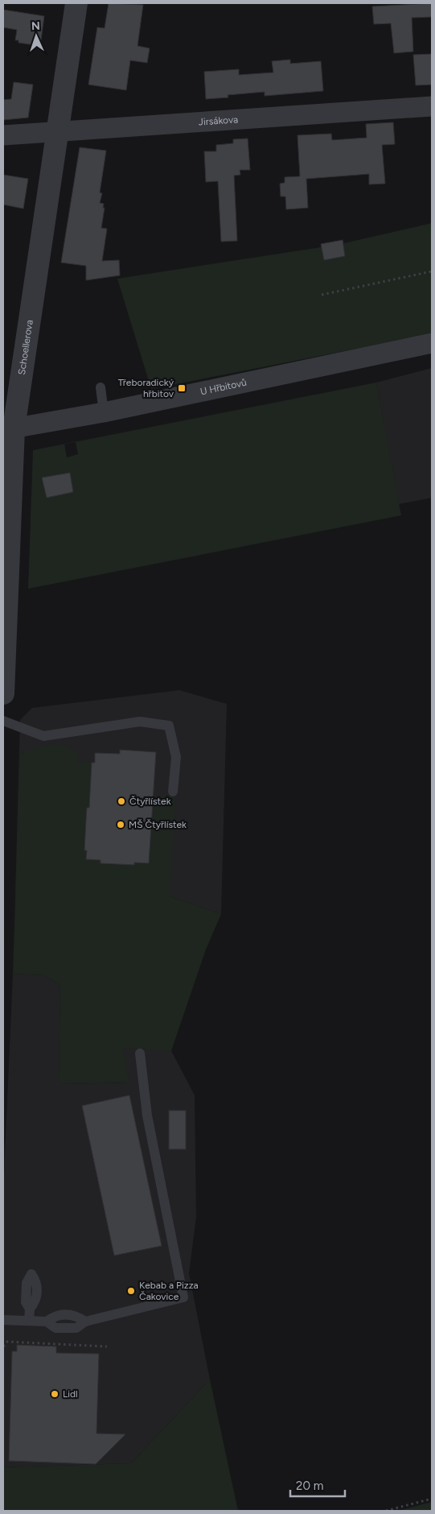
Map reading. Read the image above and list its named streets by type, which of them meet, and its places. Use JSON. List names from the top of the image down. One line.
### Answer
{"streets":{"street":["Jirsákova","Schoellerova","U Hřbitovů"]},"crossings":[["Jirsákova","Schoellerova"],["Schoellerova","U Hřbitovů"]],"places":{"transit":["Třeboradický hřbitov"],"other":["Čtyřlístek","MŠ Čtyřlístek","Kebab a Pizza Čakovice","Lidl"]},"scale_bar":"20 m","north":"top"}
